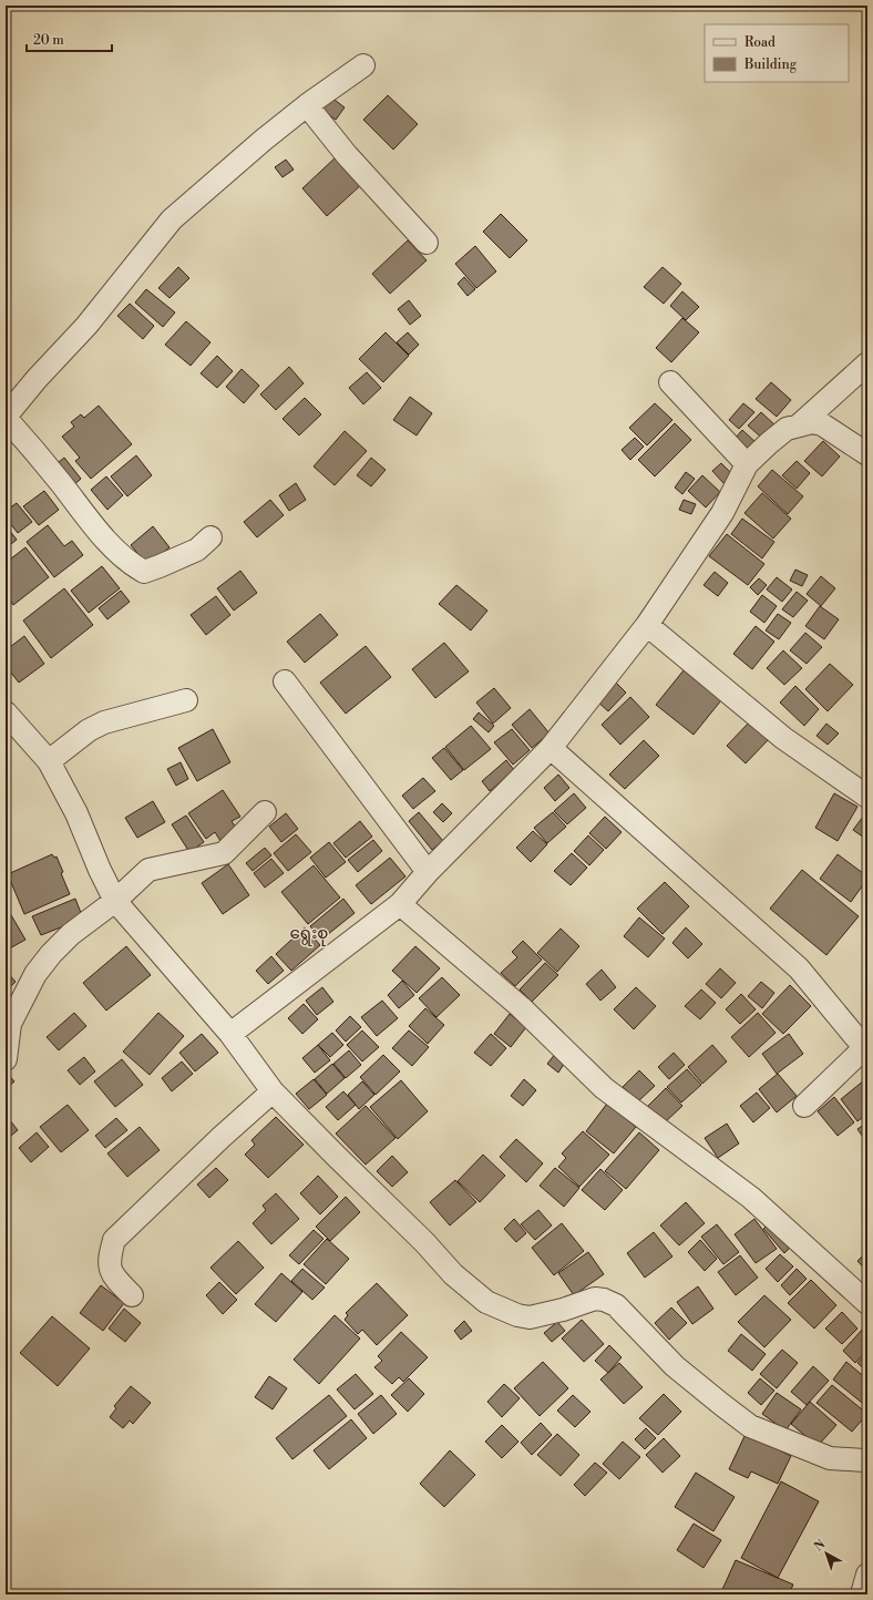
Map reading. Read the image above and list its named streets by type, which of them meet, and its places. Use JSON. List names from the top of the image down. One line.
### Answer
{"districts":["ရွေးစု"],"legend":["Road","Building"],"scale_bar":"20 m","north":"top left"}
